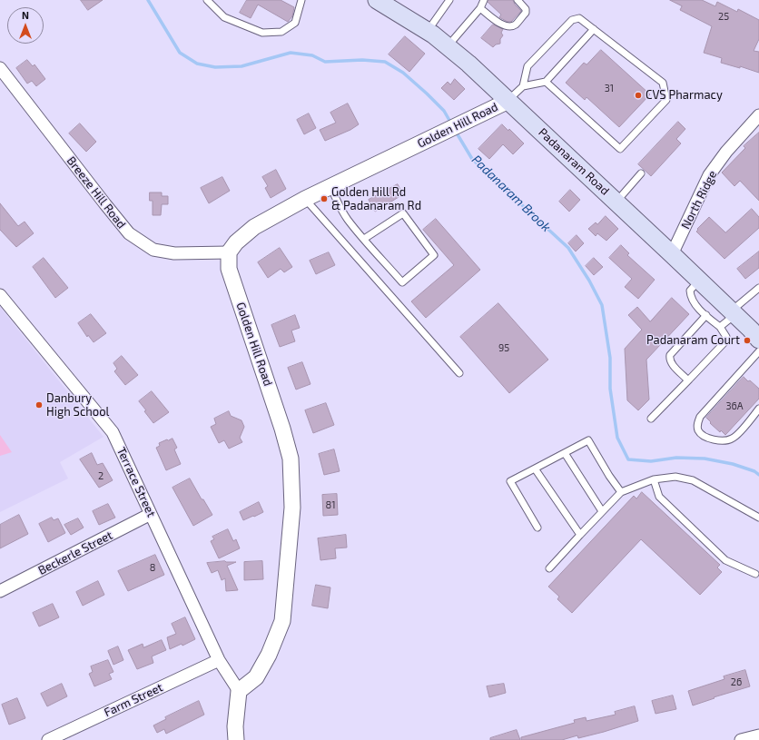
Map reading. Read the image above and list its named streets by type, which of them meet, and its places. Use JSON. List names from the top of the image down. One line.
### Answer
{"streets":{"main road":["Padanaram Road"],"street":["Golden Hill Road","Breeze Hill Road","North Ridge","Terrace Street","Beckerle Street","Farm Street"]},"crossings":[["Golden Hill Road","Padanaram Road"],["Golden Hill Road","Breeze Hill Road"],["Golden Hill Road","Terrace Street"],["Padanaram Road","North Ridge"],["Terrace Street","Beckerle Street"],["Terrace Street","Farm Street"]],"water":["Padanaram Brook"],"places":["CVS Pharmacy","Golden Hill Rd & Padanaram Rd","Padanaram Court","Danbury High School"],"house_numbers":["25","31","95","36A","2","81","8","26"],"north":"top"}
